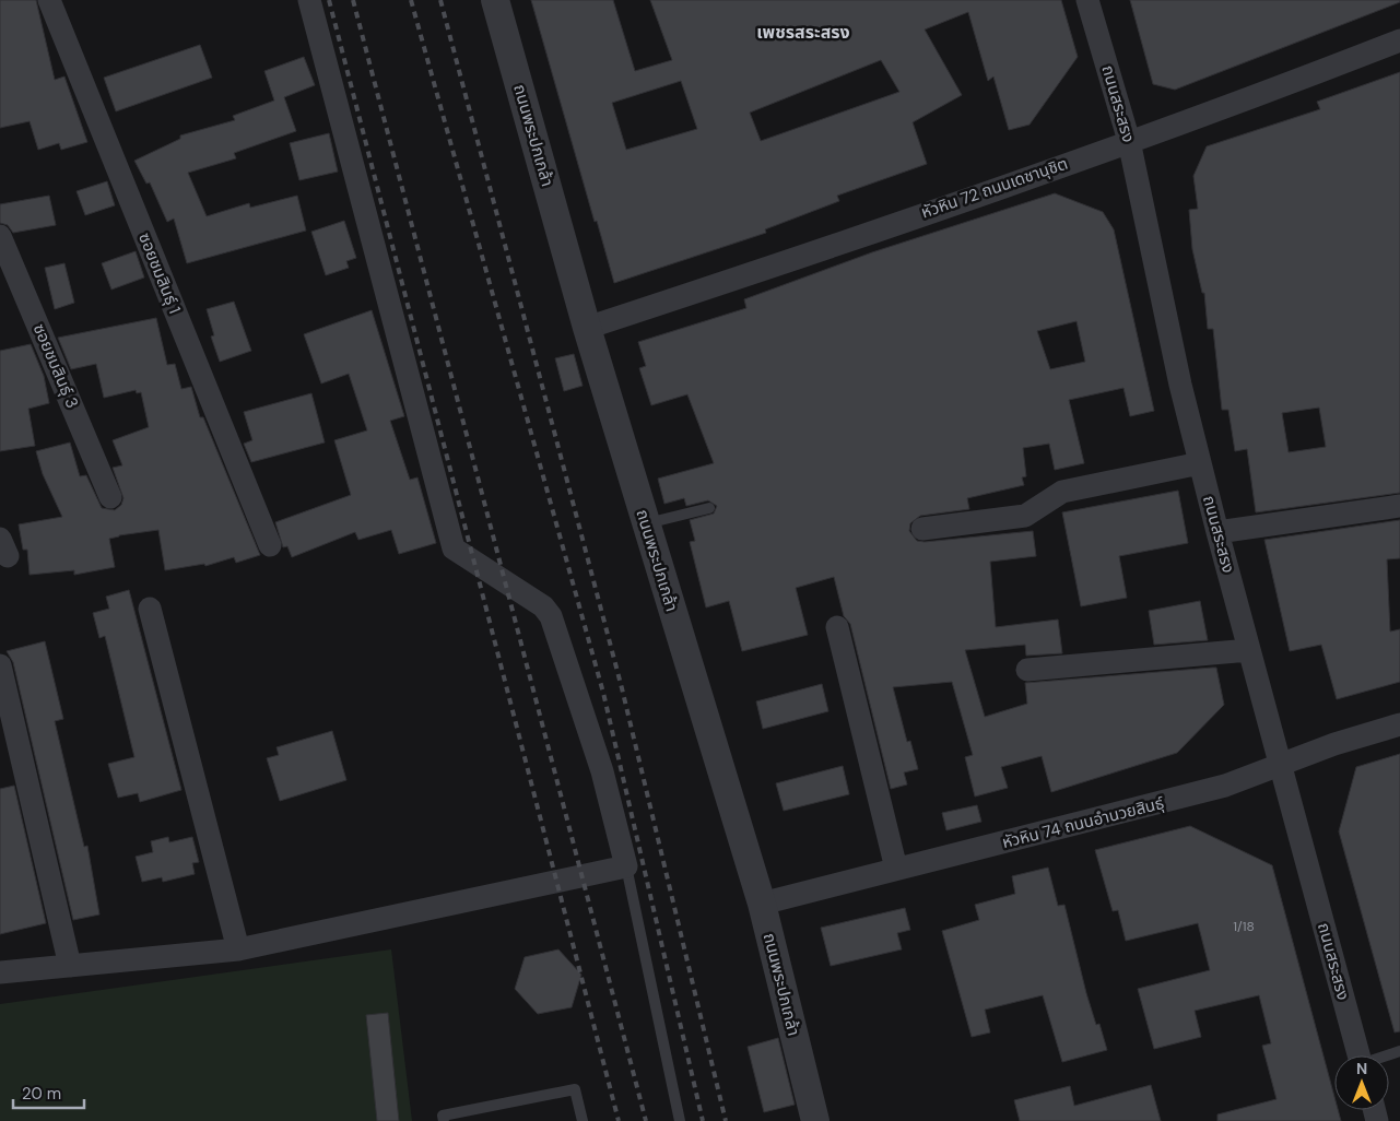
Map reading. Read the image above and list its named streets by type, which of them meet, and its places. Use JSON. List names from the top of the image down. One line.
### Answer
{"streets":{"street":["ถนนสระสรง","ถนนพระปกเกล้า","หัวหิน 72 ถนนเดชานุชิต","ซอยชมสินธุ์ 1","ซอยชมสินธุ์ 3","หัวหิน 74 ถนนอำนวยสินธุ์"]},"crossings":[["ถนนสระสรง","หัวหิน 72 ถนนเดชานุชิต"],["ถนนสระสรง","หัวหิน 74 ถนนอำนวยสินธุ์"],["ถนนพระปกเกล้า","หัวหิน 72 ถนนเดชานุชิต"],["ถนนพระปกเกล้า","หัวหิน 74 ถนนอำนวยสินธุ์"]],"districts":["เพชรสระสรง"],"house_numbers":["1/18"],"scale_bar":"20 m","north":"top"}
